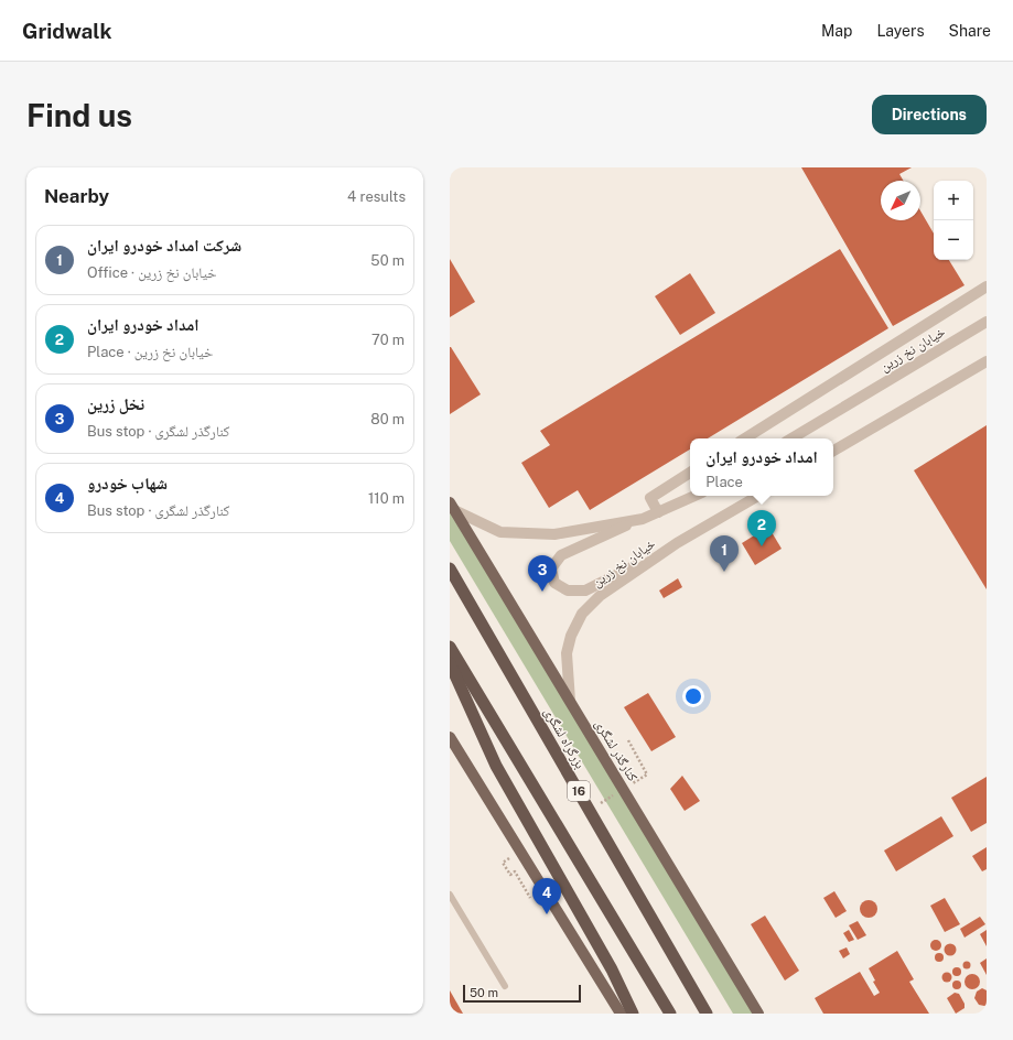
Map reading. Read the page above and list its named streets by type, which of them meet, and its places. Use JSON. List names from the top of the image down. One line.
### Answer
{"streets":{"highway":["بزرگراه لشگری","16"],"main road":["کنارگذر لشگری"],"street":["خیابان نخ زرین"]},"crossings":[["خیابان نخ زرین","کنارگذر لشگری"]],"scale_bar":"50 m","north":"bottom left","page":{"header":"Gridwalk","nav":["Map","Layers","Share"],"buttons":"Directions","title":"Find us","heading":["Nearby","4 results"],"map_buttons":["+","−"],"list":[{"mark":"1","name":"شرکت امداد خودرو ایران","note":"Office · خیابان نخ زرین","value":"50 m"},{"mark":"2","name":"امداد خودرو ایران","note":"Place · خیابان نخ زرین","value":"70 m"},{"mark":"3","name":"نخل زرین","note":"Bus stop · کنارگذر لشگری","value":"80 m"},{"mark":"4","name":"شهاب خودرو","note":"Bus stop · کنارگذر لشگری","value":"110 m"}],"popup":["امداد خودرو ایران","Place"],"pins":["2","1","3","4"],"scale":"50 m"}}
